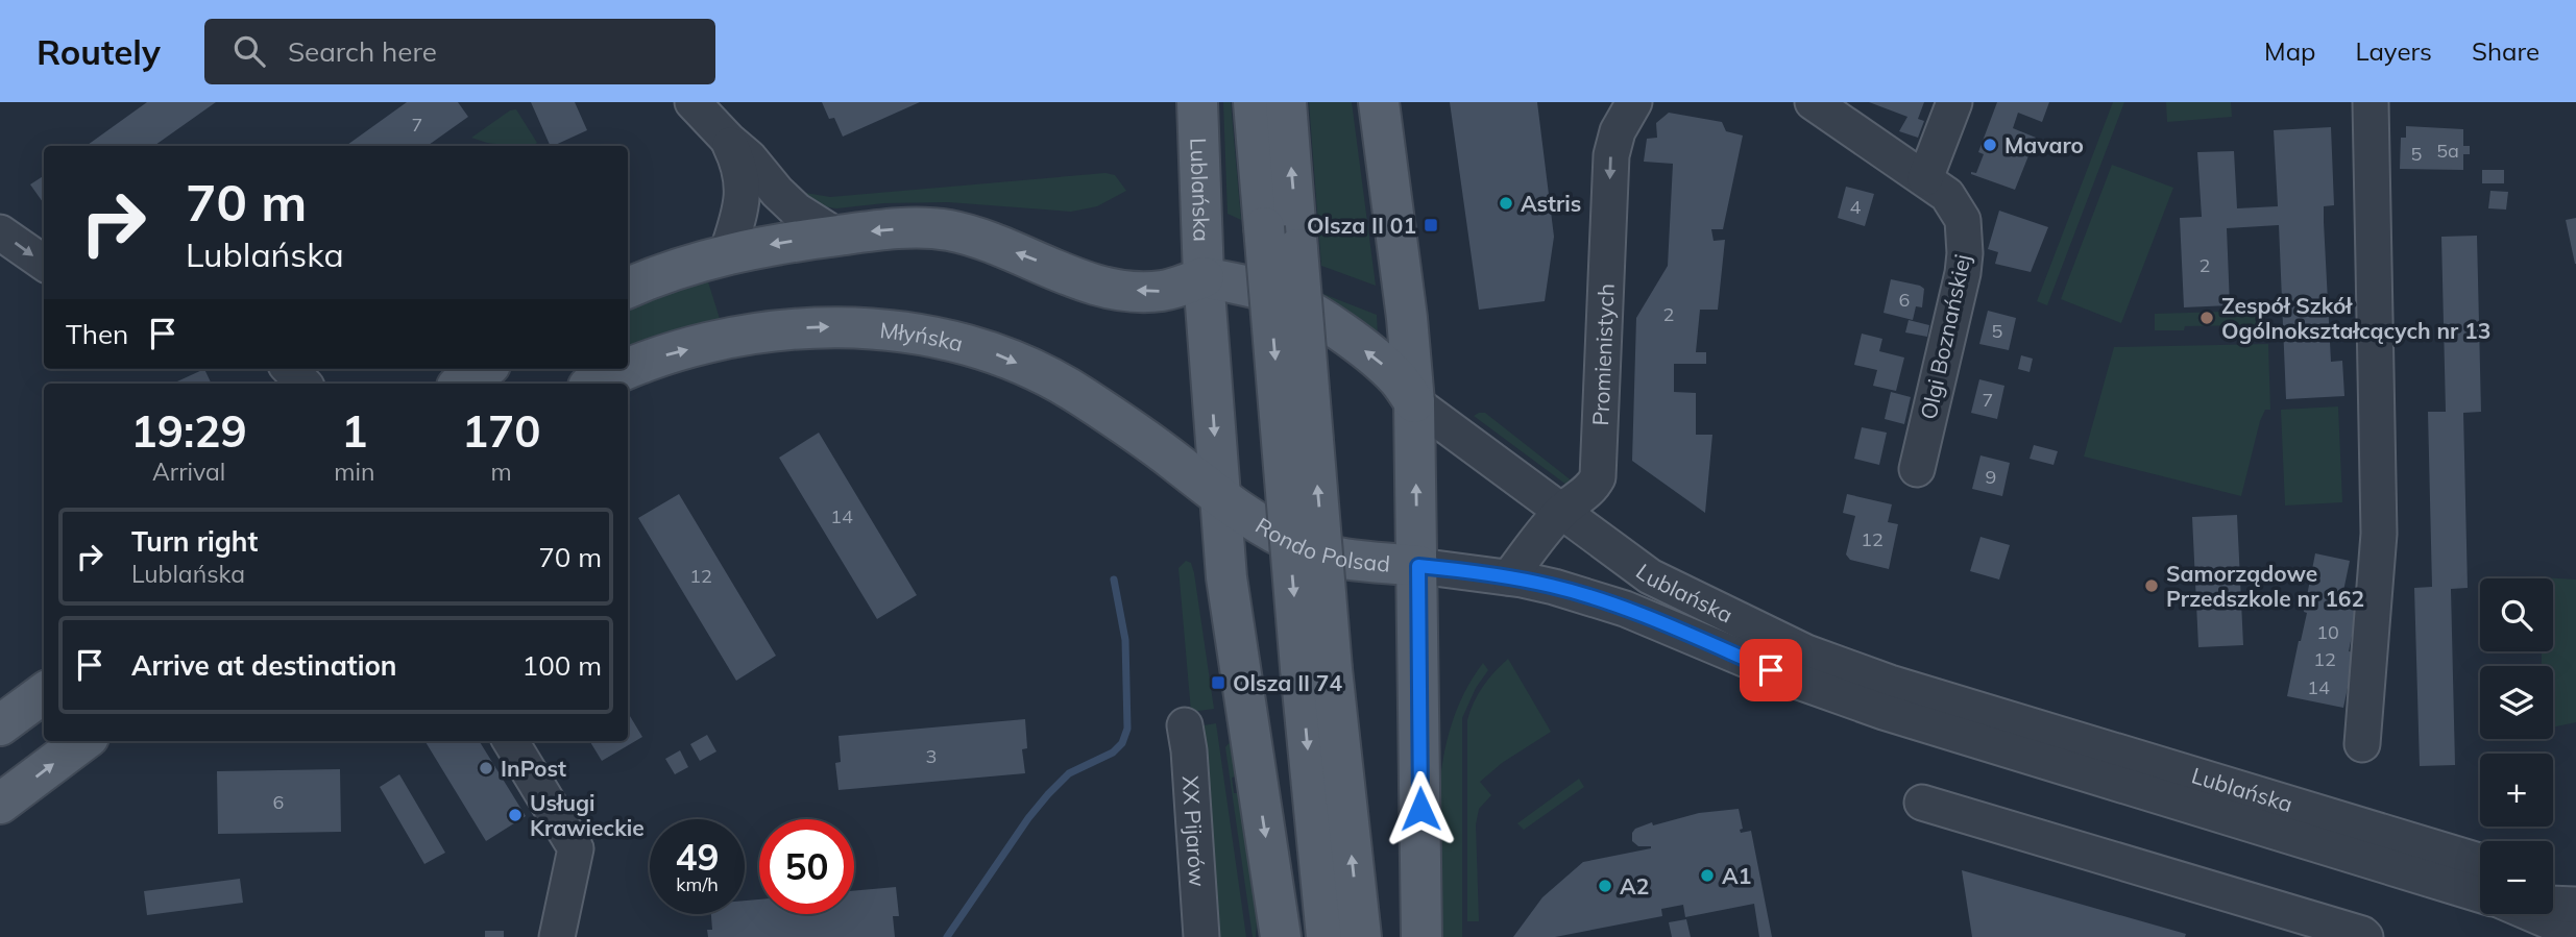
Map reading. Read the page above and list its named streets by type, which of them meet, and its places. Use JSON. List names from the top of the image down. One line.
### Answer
{"streets":{"main road":["Lublańska","Młyńska","Rondo Polsad"],"street":["Olgi Boznańskiej","Promienistych","XX Pijarów"]},"crossings":[["Lublańska","Promienistych"],["Lublańska","Rondo Polsad"],["Młyńska","Rondo Polsad"]],"one_way":["Promienistych"],"places":{"other":["Mavaro","Astris","Zespół Szkół Ogólnokształcących nr 13","Samorządowe Przedszkole nr 162","InPost","Usługi Krawieckie","A1","A2"],"transit":["Olsza II 01","Olsza II 74"]},"house_numbers":["7","5a","5","4","2","6","2","5","7","9","14","12","12","10","12","14","3","6"],"page":{"header":"Routely","search":"Search here","nav":["Map","Layers","Share"],"turn":["70 m","Lublańska"],"then":"Then","eta":["19:29","Arrival","1","min","170","m"],"list":[{"name":"Turn right","note":"Lublańska","value":"70 m"},{"name":"Arrive at destination","value":"100 m"}],"map_buttons":["+","−"],"speed":"49 km/h","limit":"50"}}
